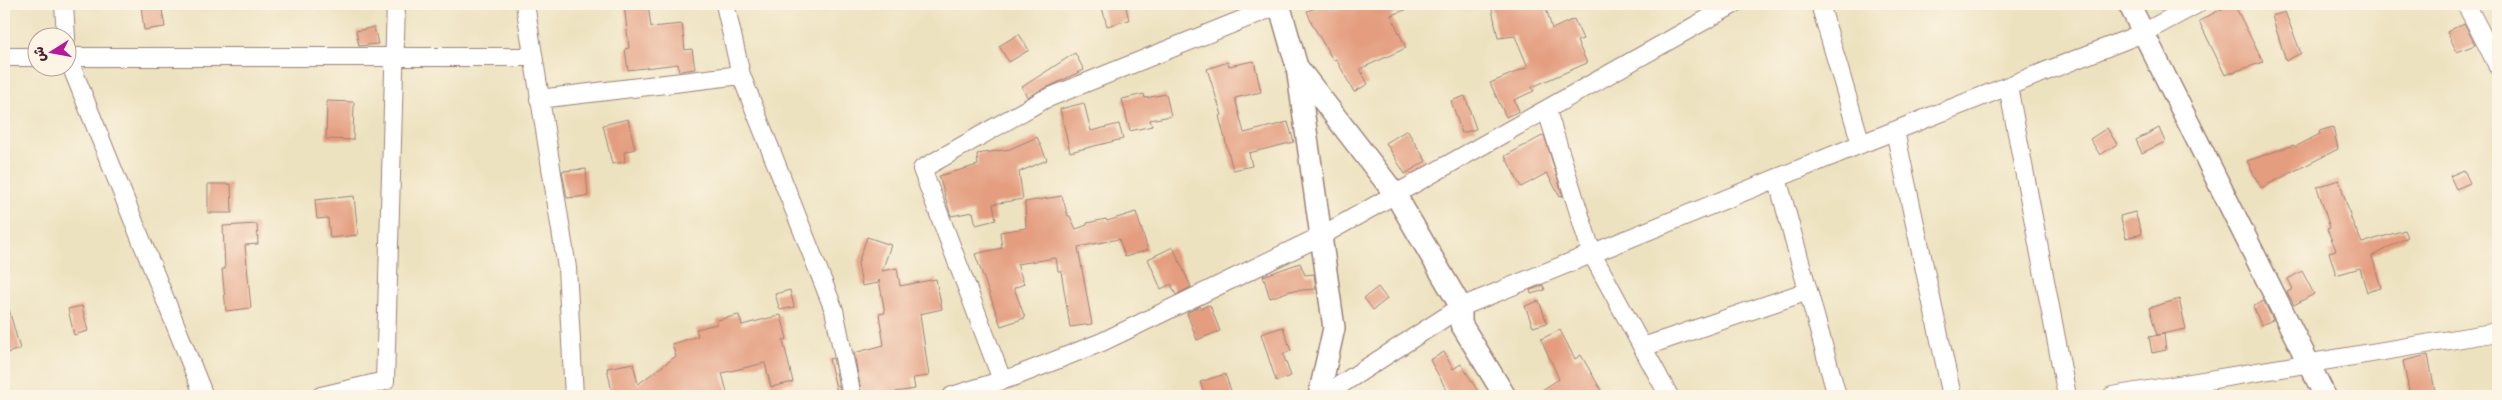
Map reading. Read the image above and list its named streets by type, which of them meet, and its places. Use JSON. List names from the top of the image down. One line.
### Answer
{"north":"left"}
